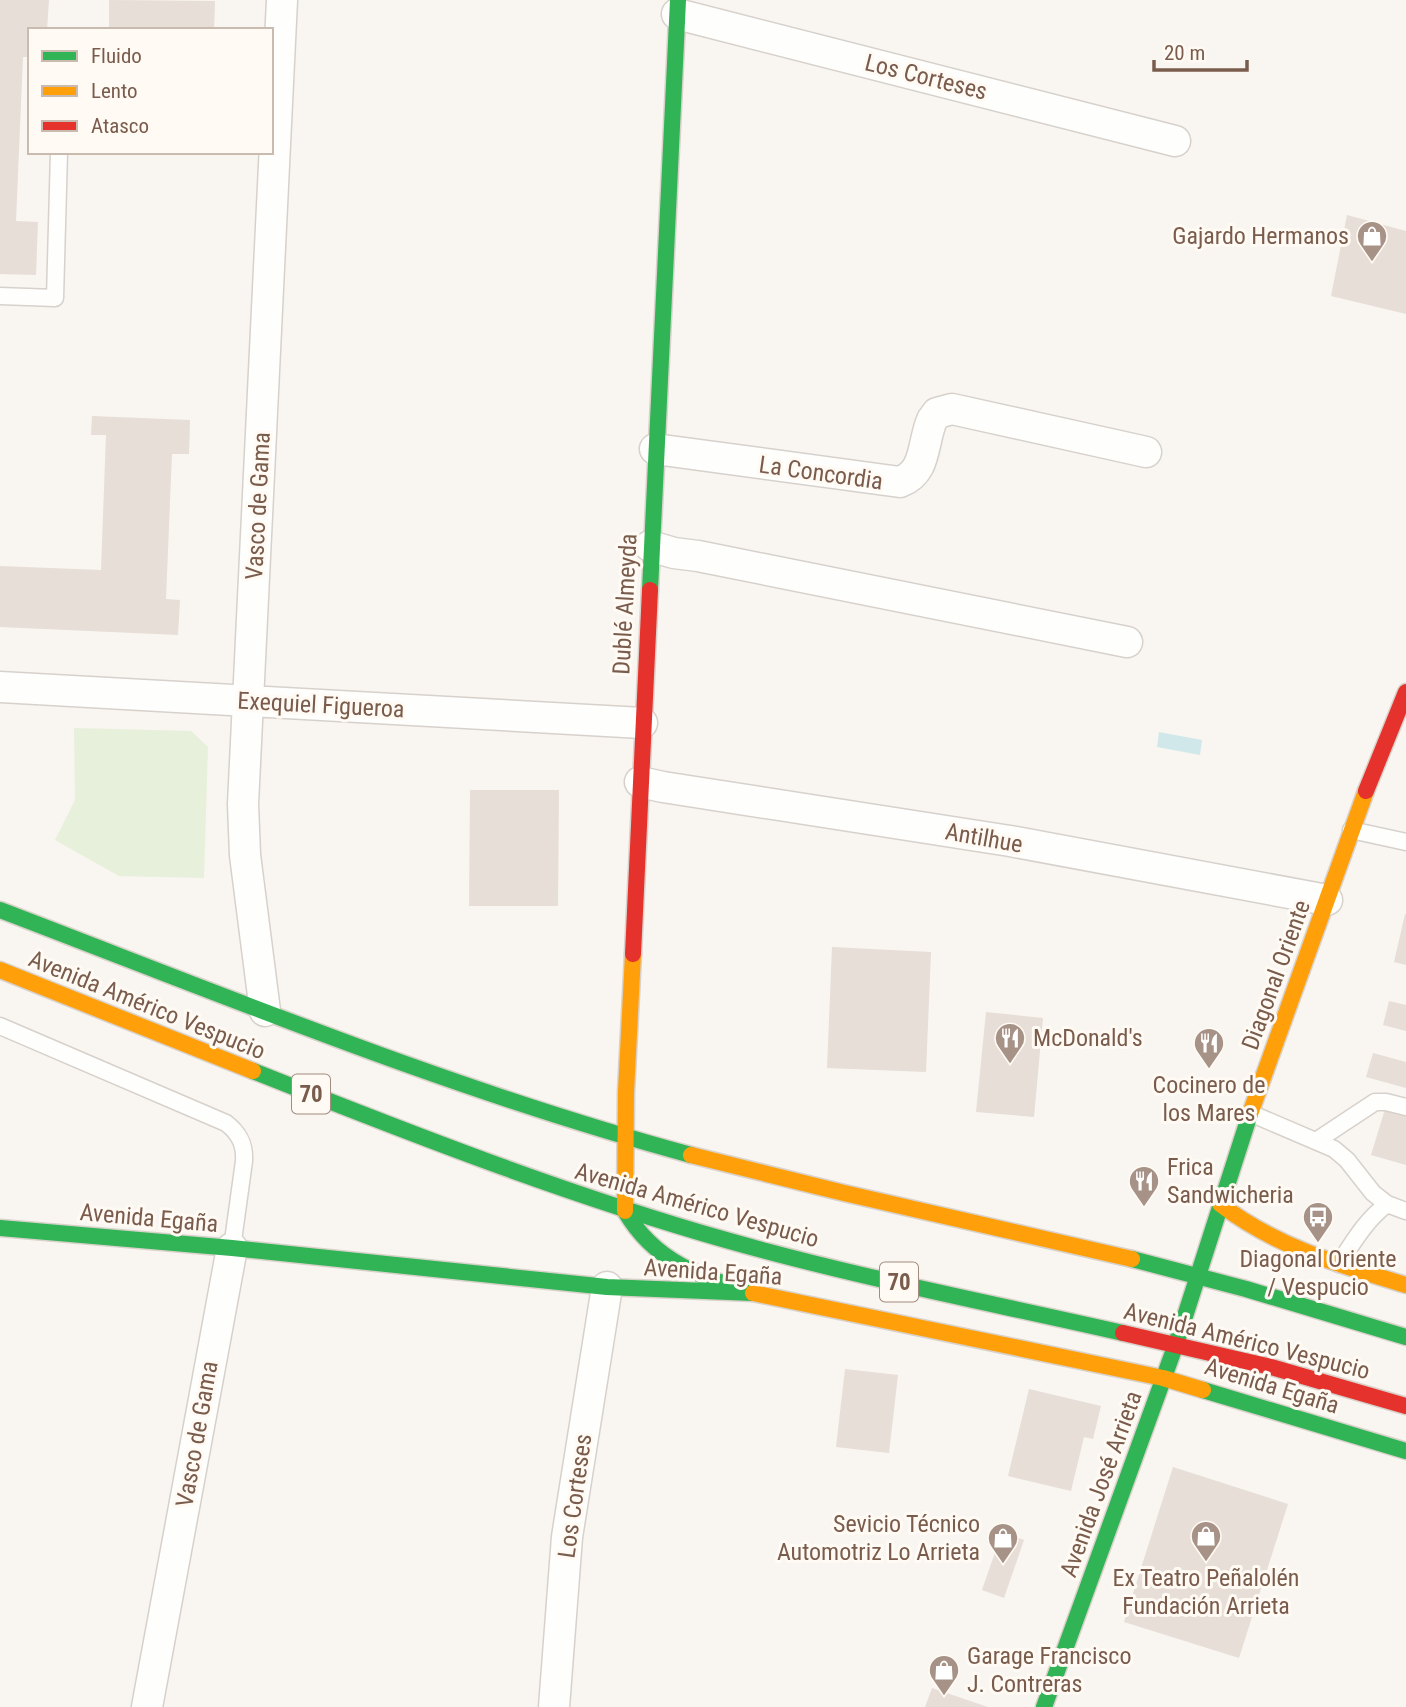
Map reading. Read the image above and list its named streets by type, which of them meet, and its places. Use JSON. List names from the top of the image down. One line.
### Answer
{"streets":{"main road":["Dublé Almeyda","Diagonal Oriente","Avenida Américo Vespucio","70","Avenida Egaña","Avenida José Arrieta"],"street":["Los Corteses","La Concordia","Vasco de Gama","Exequiel Figueroa","Antilhue"]},"crossings":[["Los Corteses","Dublé Almeyda"],["Los Corteses","Avenida Egaña"],["La Concordia","Dublé Almeyda"],["Vasco de Gama","Exequiel Figueroa"],["Vasco de Gama","Avenida Américo Vespucio"],["Vasco de Gama","Avenida Egaña"],["Dublé Almeyda","Exequiel Figueroa"],["Dublé Almeyda","Antilhue"],["Dublé Almeyda","Avenida Américo Vespucio"],["Antilhue","Diagonal Oriente"],["Diagonal Oriente","Avenida Américo Vespucio"],["Diagonal Oriente","Avenida José Arrieta"],["Avenida Américo Vespucio","Avenida José Arrieta"],["Avenida Egaña","Avenida José Arrieta"]],"places":{"shop":["Gajardo Hermanos","Ex Teatro Peñalolén Fundación Arrieta","Sevicio Técnico Automotriz Lo Arrieta","Garage Francisco J. Contreras"],"restaurant":["McDonald's","Cocinero de los Mares","Frica Sandwicheria"],"bus stop":["Diagonal Oriente / Vespucio"]},"legend":["Fluido","Lento","Atasco"],"scale_bar":"20 m"}
